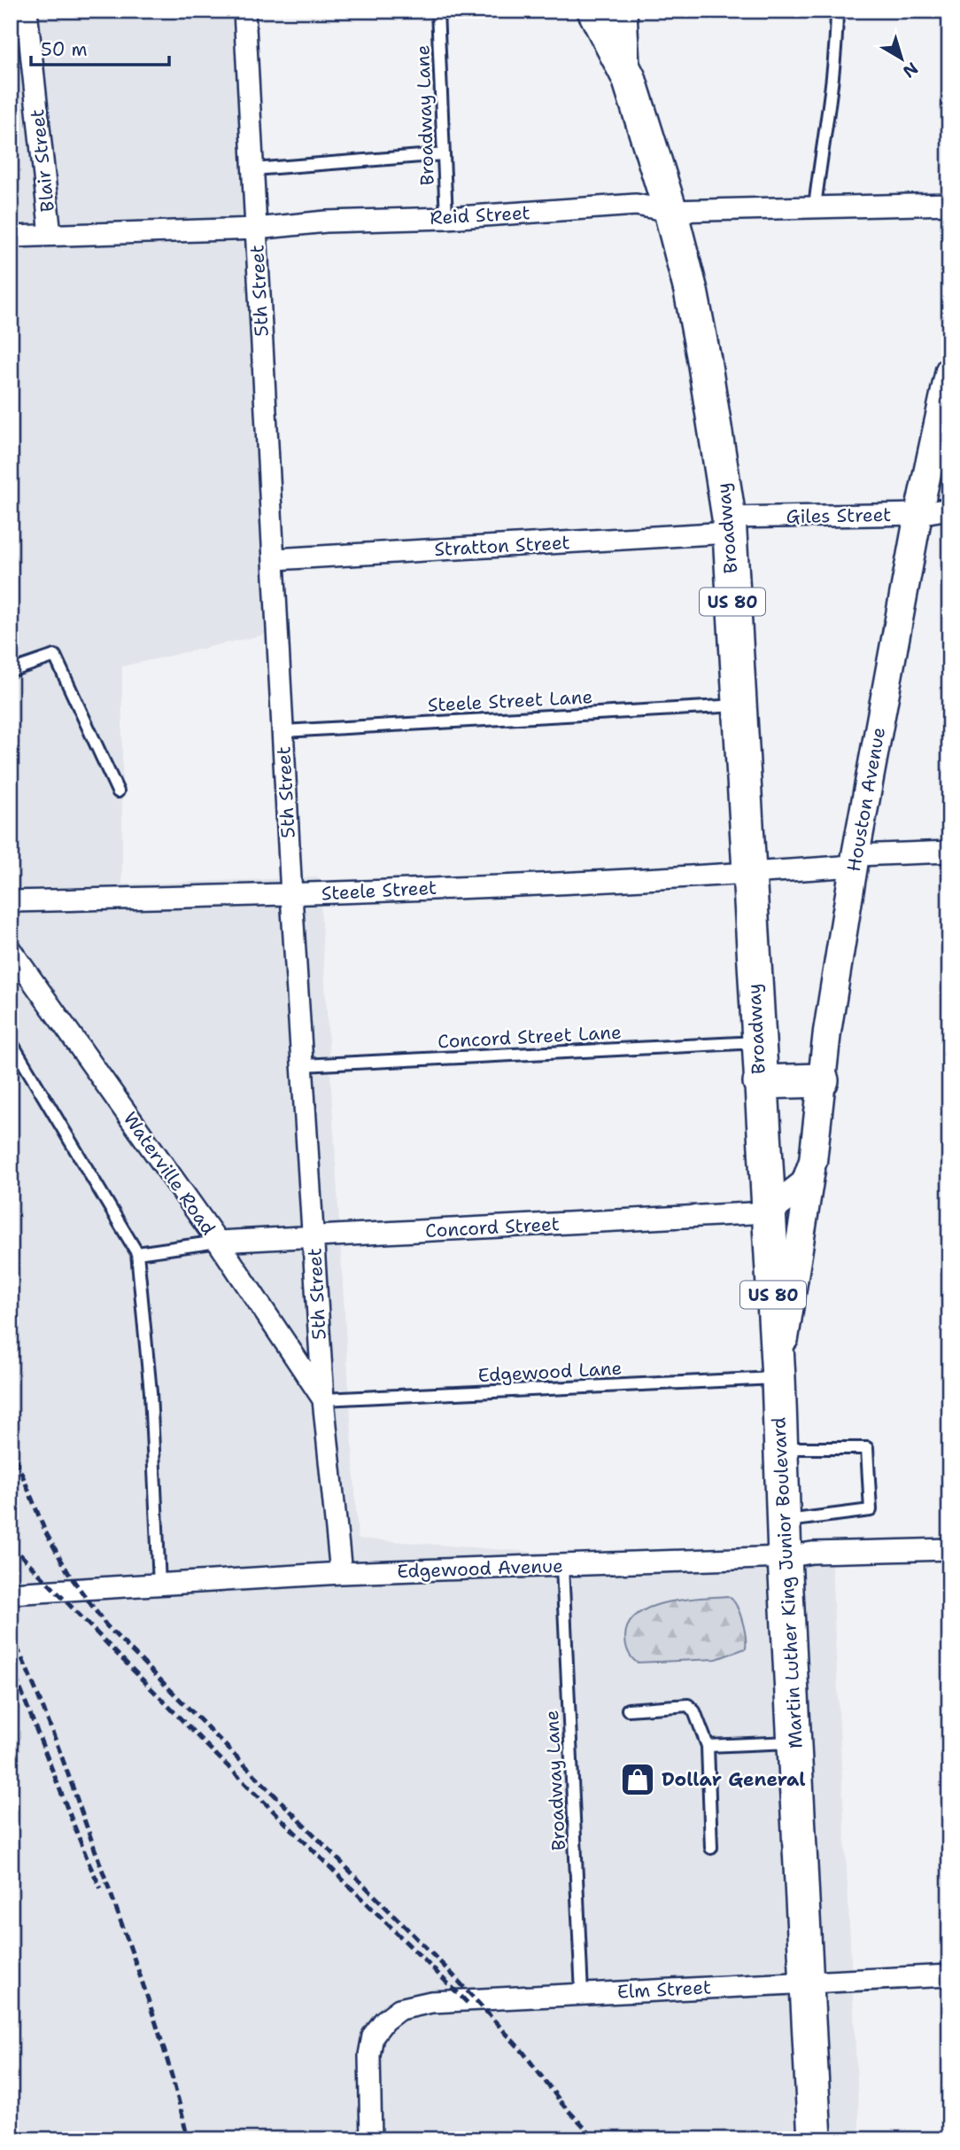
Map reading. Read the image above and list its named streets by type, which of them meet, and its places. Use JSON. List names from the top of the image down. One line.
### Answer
{"streets":{"main road":["Broadway","US 80","Martin Luther King Junior Boulevard"],"street":["Blair Street","Reid Street","5th Street","Giles Street","Stratton Street","Houston Avenue","Steele Street","Waterville Road","Concord Street","Edgewood Avenue","Elm Street"],"lane":["Broadway Lane","Steele Street Lane","Concord Street Lane","Edgewood Lane"]},"crossings":[["Broadway Lane","Reid Street"],["Broadway Lane","Edgewood Avenue"],["Broadway Lane","Elm Street"],["Blair Street","Reid Street"],["Reid Street","5th Street"],["Reid Street","Broadway"],["5th Street","Stratton Street"],["5th Street","Steele Street Lane"],["5th Street","Steele Street"],["5th Street","Concord Street Lane"],["5th Street","Waterville Road"],["5th Street","Concord Street"],["5th Street","Edgewood Lane"],["5th Street","Edgewood Avenue"],["Giles Street","Broadway"],["Giles Street","Stratton Street"],["Giles Street","Houston Avenue"],["Broadway","Stratton Street"],["Broadway","Steele Street Lane"],["Broadway","Houston Avenue"],["Broadway","Steele Street"],["Broadway","Concord Street Lane"],["Broadway","Concord Street"],["Broadway","Martin Luther King Junior Boulevard"],["Houston Avenue","Steele Street"],["Houston Avenue","Concord Street"],["Houston Avenue","Martin Luther King Junior Boulevard"],["Waterville Road","Concord Street"],["Waterville Road","Edgewood Lane"],["Concord Street","Martin Luther King Junior Boulevard"],["Edgewood Lane","Martin Luther King Junior Boulevard"],["Edgewood Avenue","Martin Luther King Junior Boulevard"],["Martin Luther King Junior Boulevard","Elm Street"]],"places":{"shop":["Dollar General"]},"scale_bar":"50 m","north":"bottom right"}
